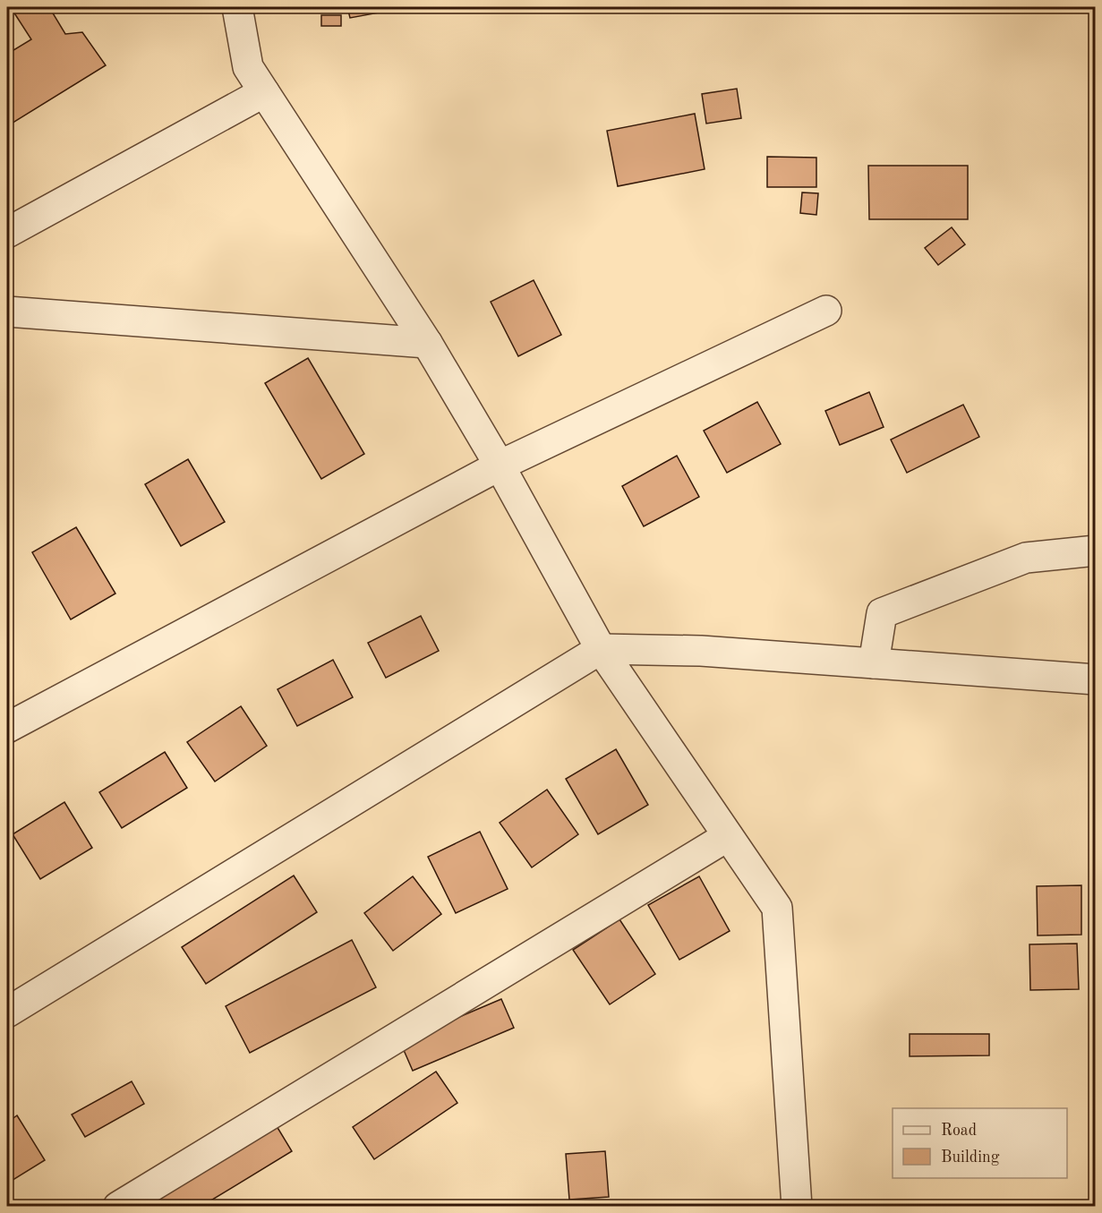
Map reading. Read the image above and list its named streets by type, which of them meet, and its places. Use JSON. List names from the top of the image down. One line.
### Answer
{"legend":["Road","Building"]}
